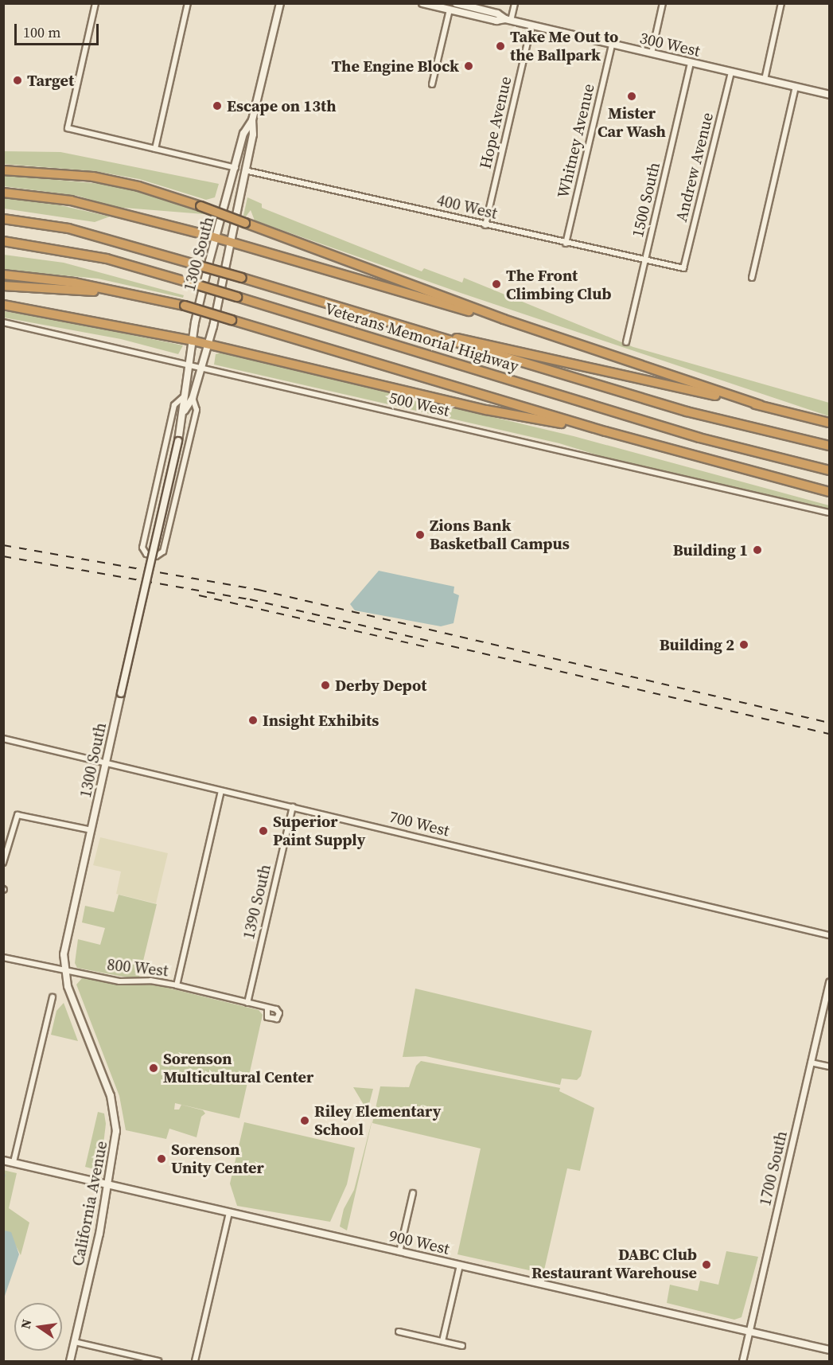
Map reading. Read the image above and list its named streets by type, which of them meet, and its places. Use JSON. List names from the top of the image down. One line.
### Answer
{"streets":{"highway":["Veterans Memorial Highway"],"main road":["300 West","1300 South","California Avenue","900 West"],"street":["Hope Avenue","Whitney Avenue","Andrew Avenue","1500 South","400 West","500 West","700 West","1390 South","800 West","1700 South"]},"crossings":[["300 West","Hope Avenue"],["300 West","Whitney Avenue"],["300 West","Andrew Avenue"],["300 West","1500 South"],["Hope Avenue","400 West"],["Whitney Avenue","400 West"],["Andrew Avenue","400 West"],["1500 South","400 West"],["400 West","1300 South"],["1300 South","500 West"],["1300 South","700 West"],["1300 South","800 West"],["1300 South","California Avenue"],["700 West","1390 South"],["1390 South","800 West"],["800 West","California Avenue"],["1700 South","900 West"],["California Avenue","900 West"]],"places":["Take Me Out to the Ballpark","The Engine Block","Target","Mister Car Wash","Escape on 13th","The Front Climbing Club","Zions Bank Basketball Campus","Building 1","Building 2","Derby Depot","Insight Exhibits","Superior Paint Supply","Sorenson Multicultural Center","Riley Elementary School","Sorenson Unity Center","DABC Club Restaurant Warehouse"],"scale_bar":"100 m","north":"left"}
